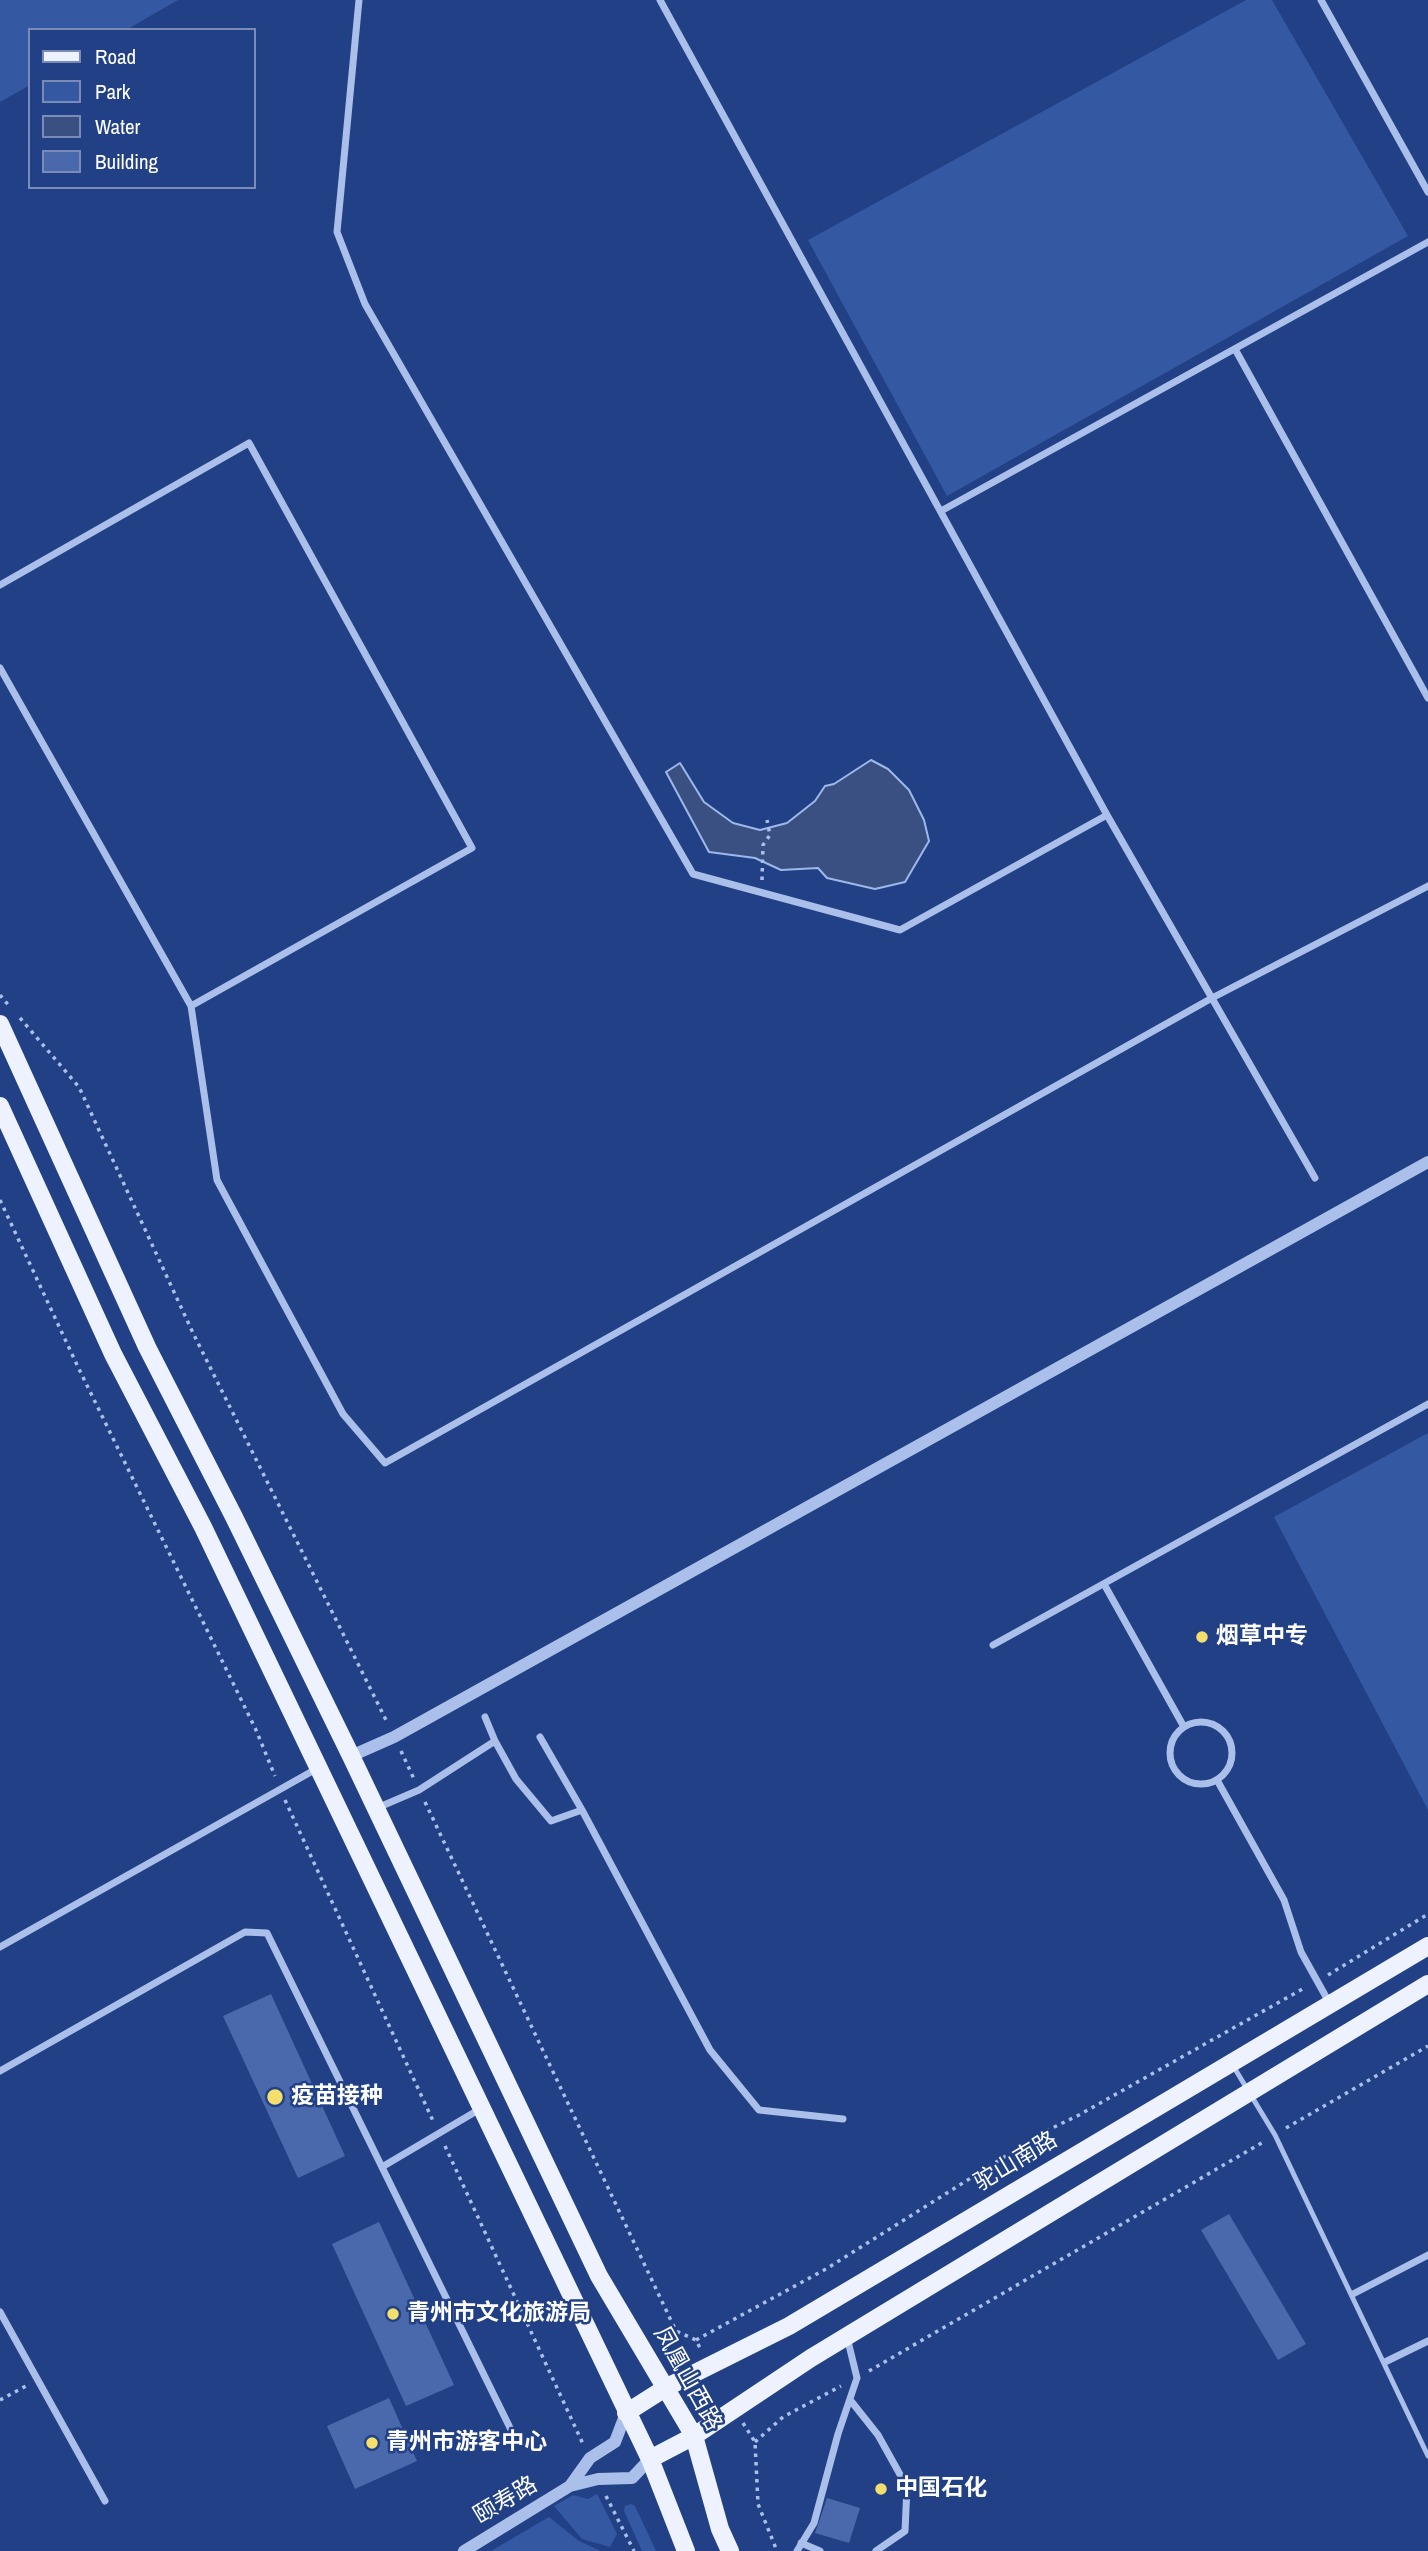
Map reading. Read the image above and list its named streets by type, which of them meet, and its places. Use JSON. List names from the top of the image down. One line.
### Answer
{"streets":{"main road":["驼山南路","凤凰山西路"],"street":["颐寿路"]},"crossings":[["驼山南路","凤凰山西路"]],"places":["烟草中专","疫苗接种","青州市文化旅游局","青州市游客中心","中国石化"],"legend":["Road","Park","Water","Building"]}
